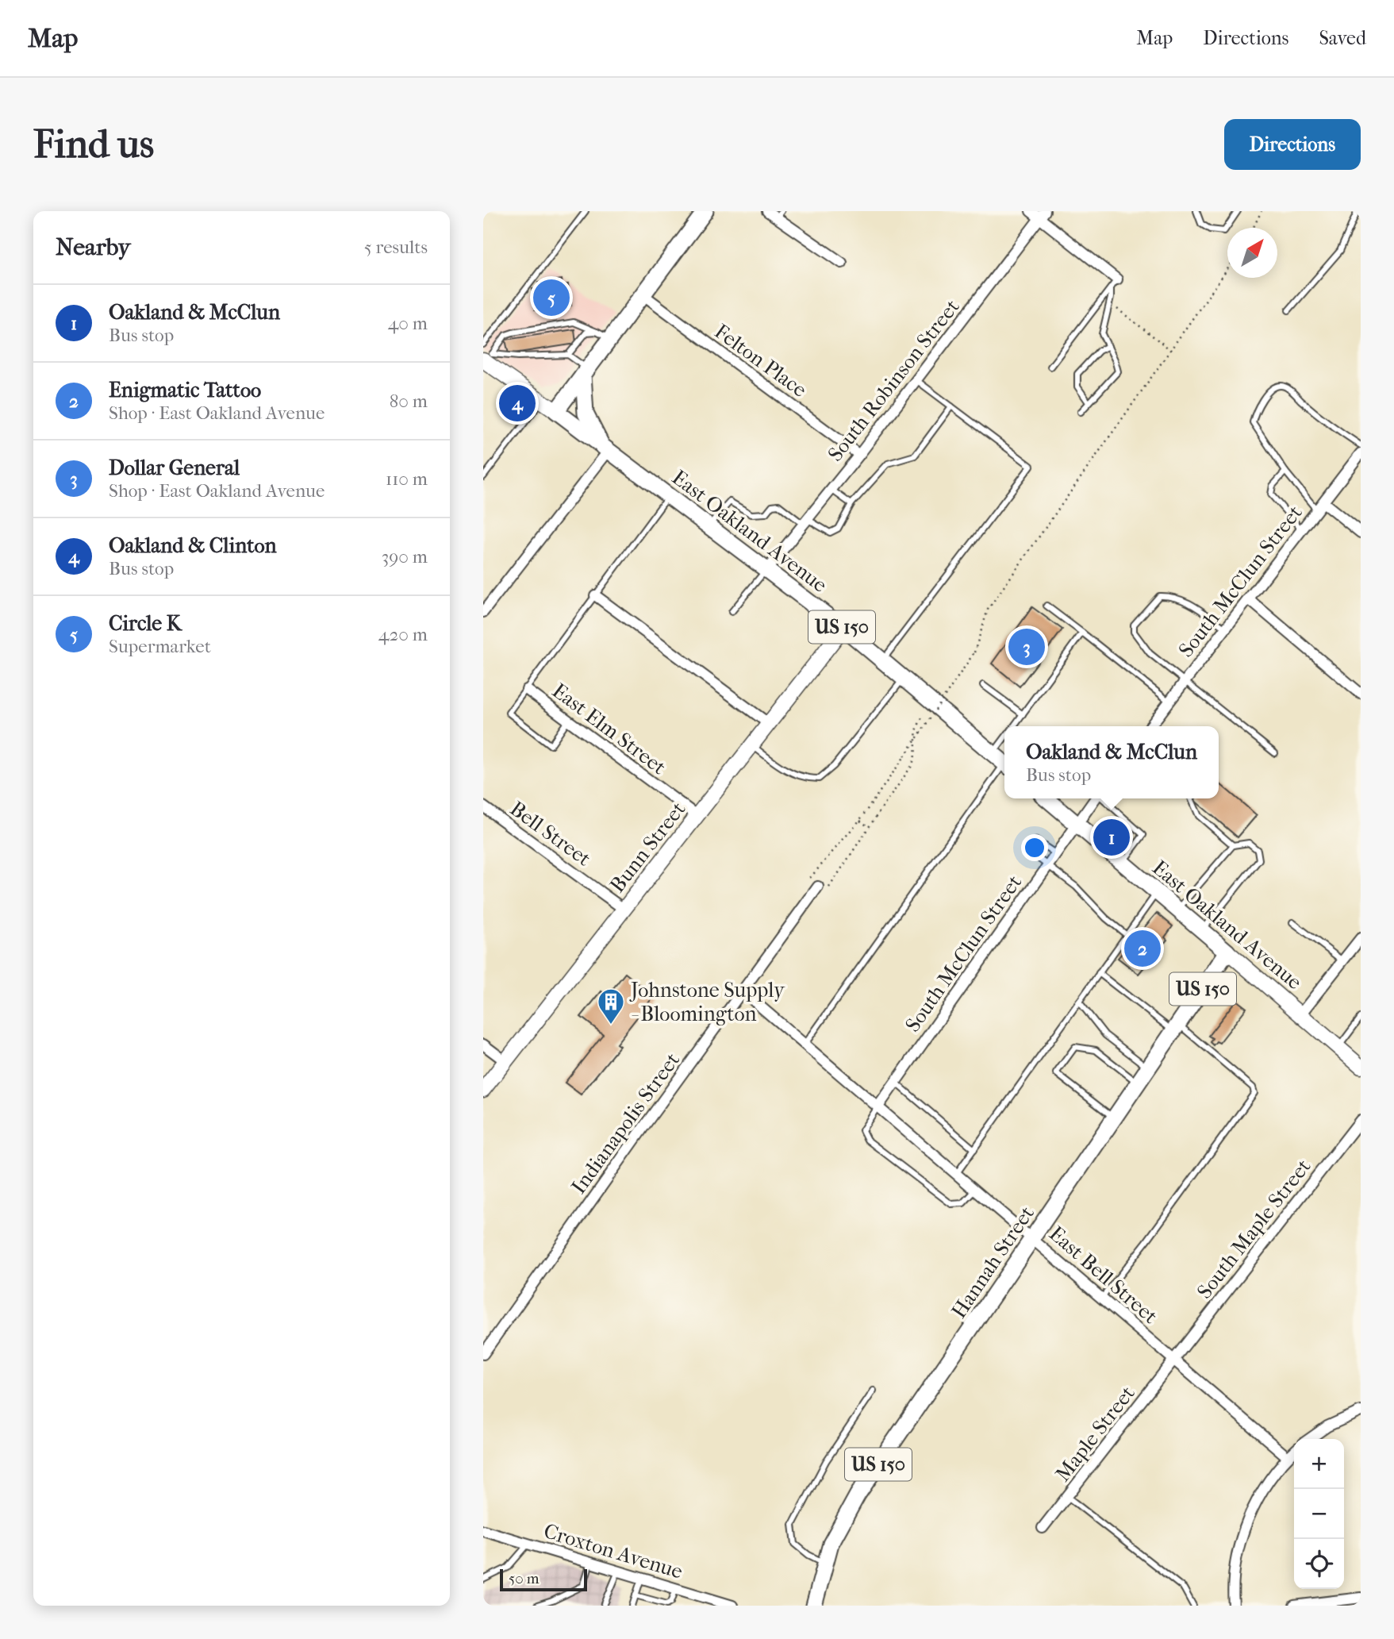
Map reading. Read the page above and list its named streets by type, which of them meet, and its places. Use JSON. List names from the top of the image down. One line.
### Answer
{"streets":{"main road":["East Oakland Avenue","US 150","Hannah Street"],"street":["Felton Place","South Robinson Street","South McClun Street","East Elm Street","Bell Street","Bunn Street","Indianapolis Street","South Maple Street","East Bell Street","Maple Street","Croxton Avenue"]},"crossings":[["Felton Place","South Robinson Street"],["South Robinson Street","East Oakland Avenue"],["East Oakland Avenue","South McClun Street"],["East Oakland Avenue","Bunn Street"],["East Oakland Avenue","Hannah Street"],["South McClun Street","East Bell Street"],["East Elm Street","Bunn Street"],["Bell Street","Bunn Street"],["Indianapolis Street","East Bell Street"],["South Maple Street","East Bell Street"],["South Maple Street","Maple Street"],["Hannah Street","East Bell Street"],["East Bell Street","Maple Street"]],"places":{"building":["Johnstone Supply - Bloomington"]},"scale_bar":"50 m","north":"top right","page":{"header":"Map","nav":["Map","Directions","Saved"],"buttons":"Directions","title":"Find us","heading":["Nearby","5 results"],"pins":["5","4","3","1","2"],"list":[{"mark":"1","name":"Oakland & McClun","note":"Bus stop","value":"40 m"},{"mark":"2","name":"Enigmatic Tattoo","note":"Shop · East Oakland Avenue","value":"80 m"},{"mark":"3","name":"Dollar General","note":"Shop · East Oakland Avenue","value":"110 m"},{"mark":"4","name":"Oakland & Clinton","note":"Bus stop","value":"390 m"},{"mark":"5","name":"Circle K","note":"Supermarket","value":"420 m"}],"popup":["Oakland & McClun","Bus stop"],"map_buttons":["+","−"],"scale":"50 m"}}
